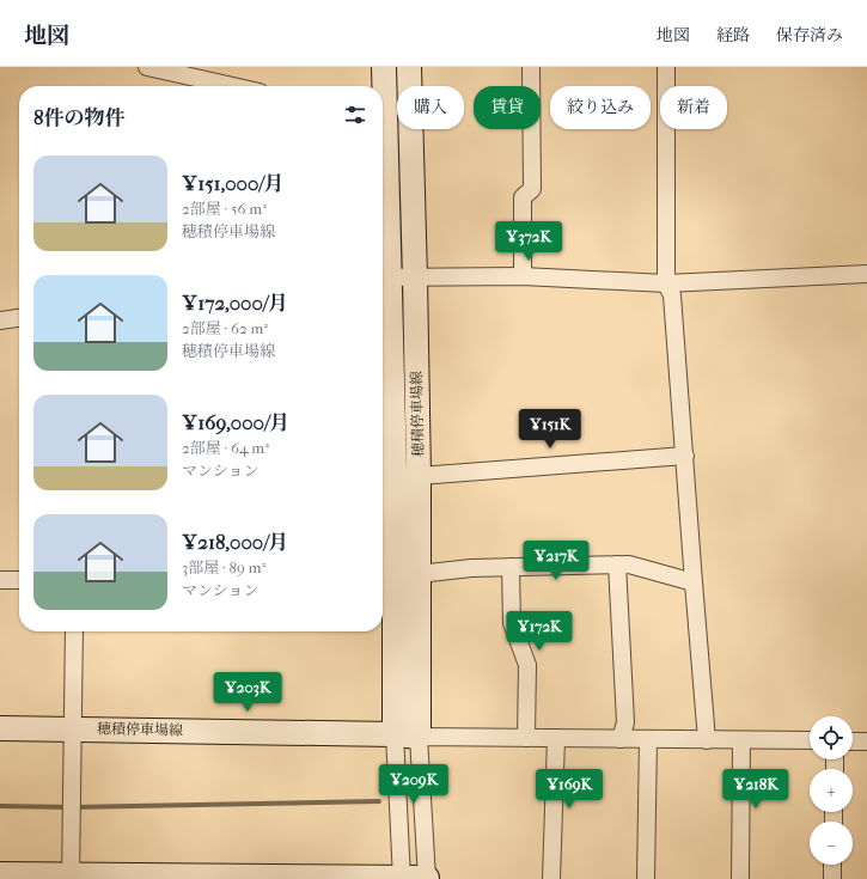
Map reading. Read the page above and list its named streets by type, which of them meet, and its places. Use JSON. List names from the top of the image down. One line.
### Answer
{"streets":{"main road":["穂積停車場線"]},"page":{"header":"地図","nav":["地図","経路","保存済み"],"chip":["購入","賃貸","絞り込み","新着"],"heading":"8件の物件","list":[{"name":"¥151,000/月","note":"2部屋 · 56 m² · 穂積停車場線"},{"name":"¥172,000/月","note":"2部屋 · 62 m² · 穂積停車場線"},{"name":"¥169,000/月","note":"2部屋 · 64 m² · マンション"},{"name":"¥218,000/月","note":"3部屋 · 89 m² · マンション"}],"price":["¥372K","¥151K","¥217K","¥172K","¥203K","¥209K","¥169K","¥218K"],"map_buttons":["+","−"]}}
